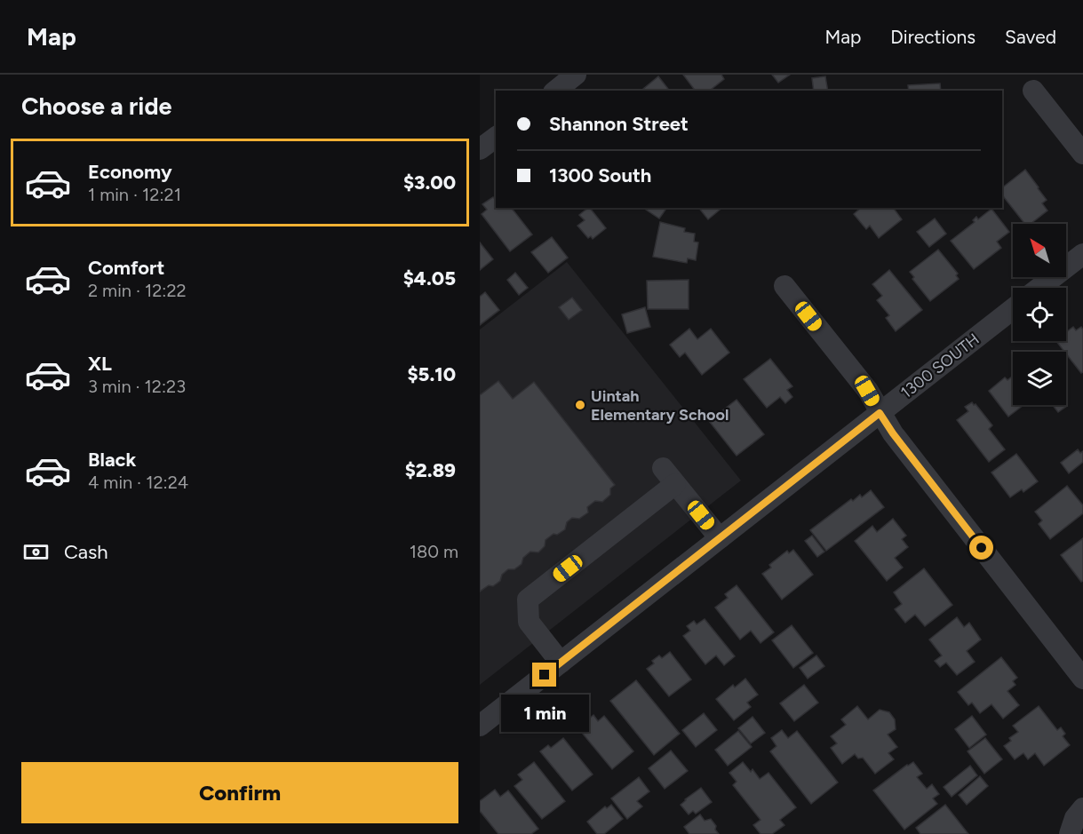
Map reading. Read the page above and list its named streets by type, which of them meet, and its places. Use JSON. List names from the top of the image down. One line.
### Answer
{"streets":{"street":["1300 SOUTH"]},"places":["Uintah Elementary School"],"north":"top left","page":{"header":"Map","nav":["Map","Directions","Saved"],"heading":"Choose a ride","banner":["Shannon Street","1300 South"],"list":[{"name":"Economy","note":"1 min · 12:21","value":"$3.00"},{"name":"Comfort","note":"2 min · 12:22","value":"$4.05"},{"name":"XL","note":"3 min · 12:23","value":"$5.10"},{"name":"Black","note":"4 min · 12:24","value":"$2.89"}],"pay":["Cash","180 m"],"bubble":"1 min","buttons":"Confirm"}}
